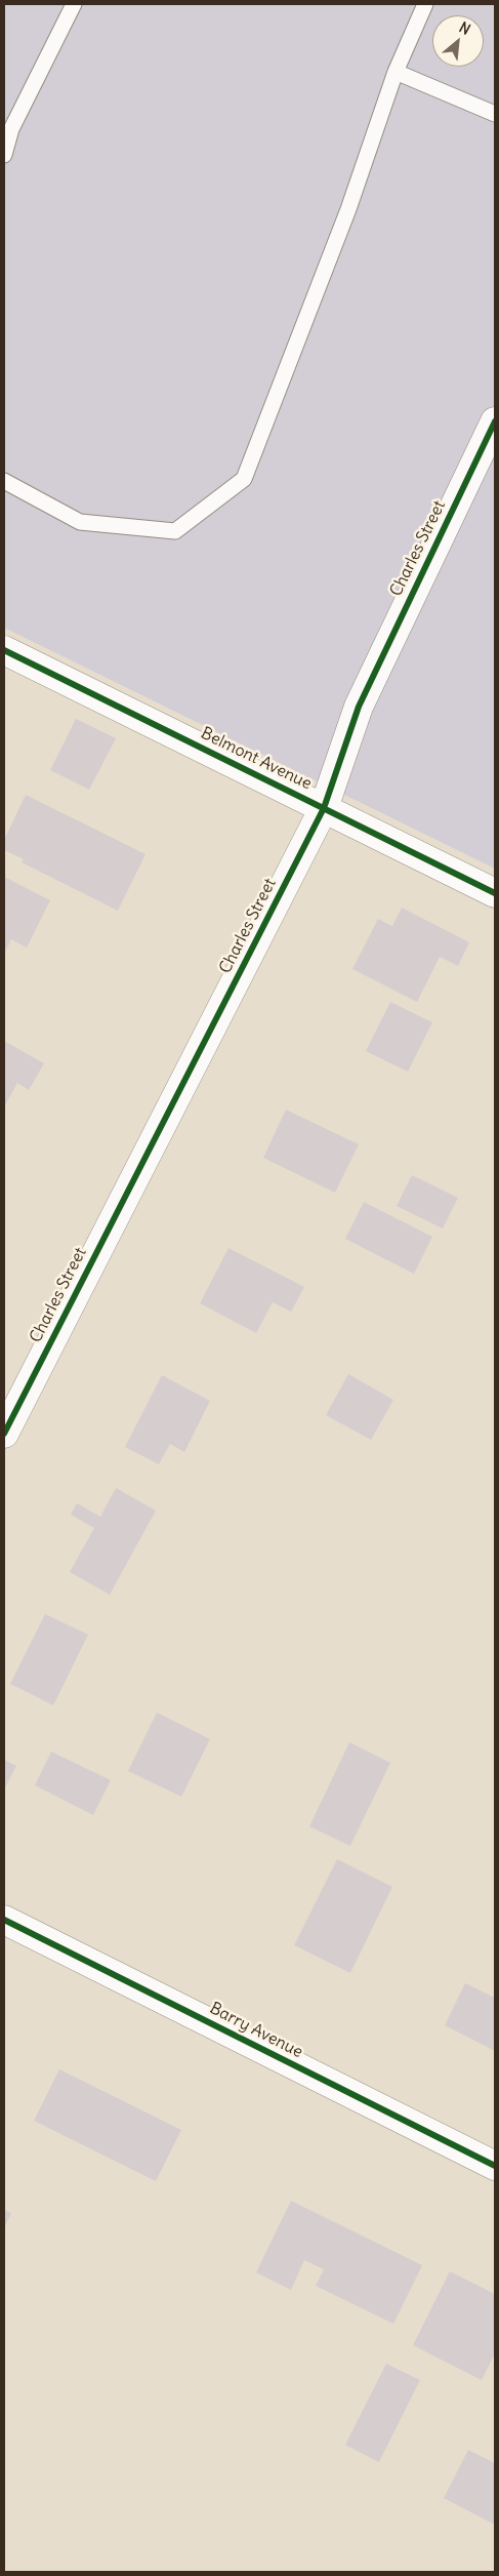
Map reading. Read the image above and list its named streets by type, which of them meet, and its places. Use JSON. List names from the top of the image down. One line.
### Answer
{"streets":{"street":["Charles Street","Belmont Avenue","Barry Avenue"]},"crossings":[["Charles Street","Belmont Avenue"]],"north":"top right"}
